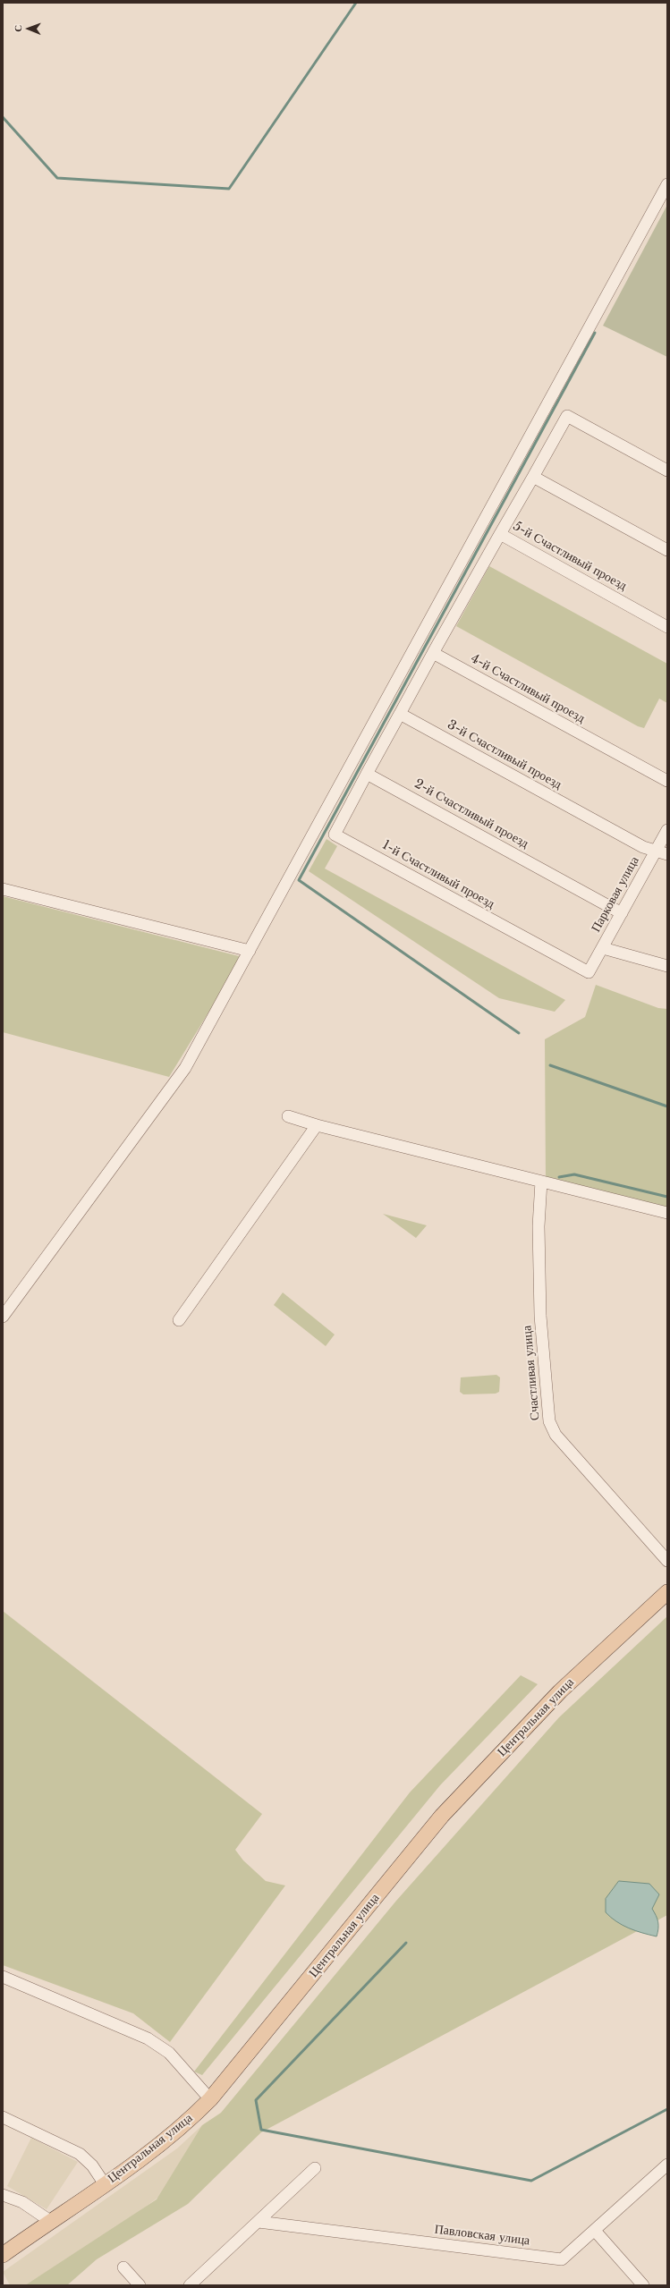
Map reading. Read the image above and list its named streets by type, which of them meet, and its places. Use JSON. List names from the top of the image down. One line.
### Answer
{"streets":{"main road":["Центральная улица"],"street":["5-й Счастливый проезд","4-й Счастливый проезд","3-й Счастливый проезд","2-й Счастливый проезд","1-й Счастливый проезд","Парковая улица","Счастливая улица","Павловская улица"]},"crossings":[["5-й Счастливый проезд","4-й Счастливый проезд"],["3-й Счастливый проезд","Парковая улица"],["2-й Счастливый проезд","1-й Счастливый проезд"],["2-й Счастливый проезд","Парковая улица"],["1-й Счастливый проезд","Парковая улица"]],"north":"left"}
